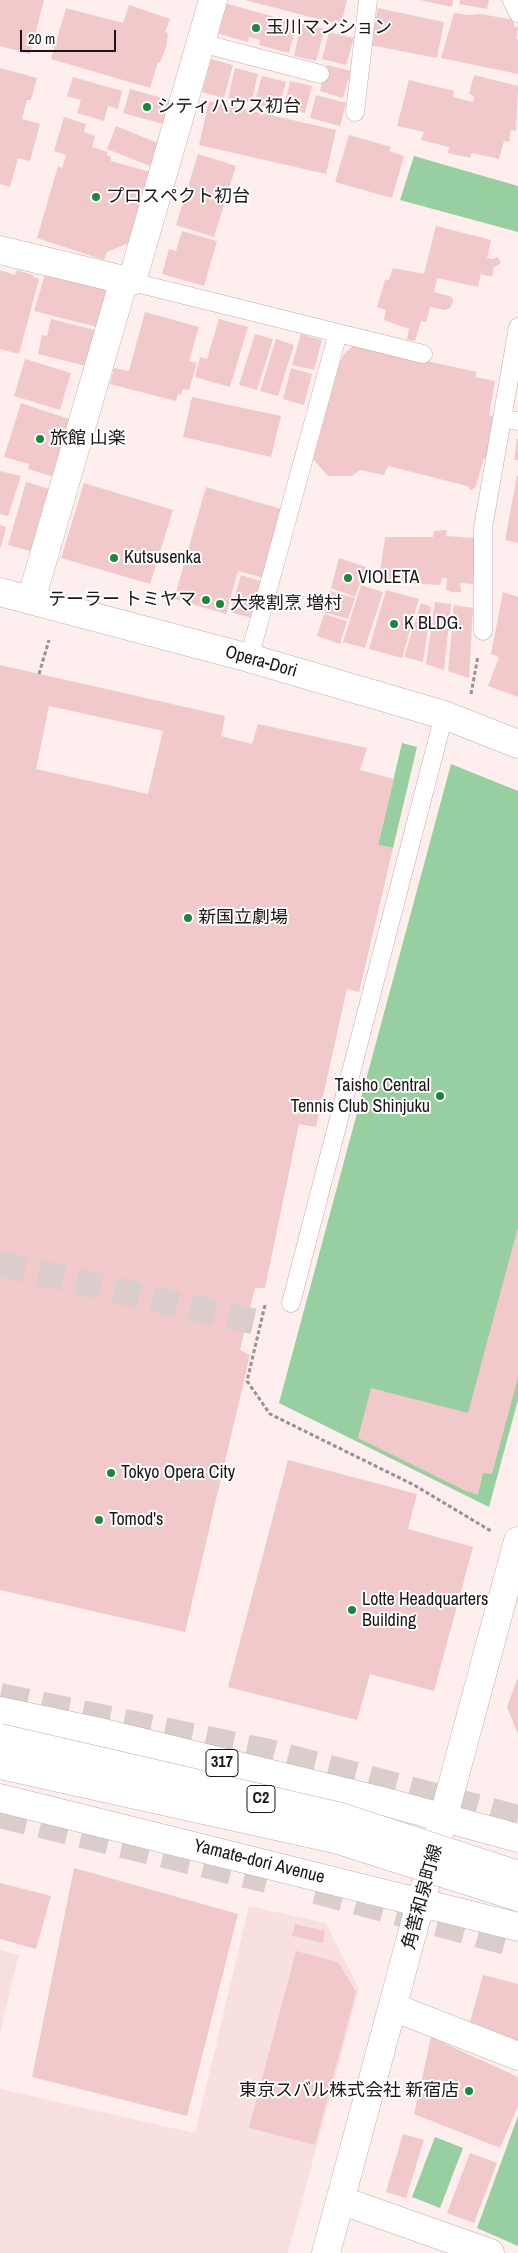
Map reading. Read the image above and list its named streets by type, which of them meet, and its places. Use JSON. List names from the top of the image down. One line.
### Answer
{"streets":{"main road":["Opera-Dori","317","C2","Yamate-dori Avenue","角筈和泉町線"]},"crossings":[["317","角筈和泉町線"],["Yamate-dori Avenue","角筈和泉町線"]],"places":["玉川マンション","シティハウス初台","プロスペクト初台","旅館 山楽","Kutsusenka","VIOLETA","テーラー トミヤマ","大衆割烹 増村","K BLDG.","新国立劇場","Taisho Central Tennis Club Shinjuku","Tokyo Opera City","Tomod's","Lotte Headquarters Building","東京スバル株式会社 新宿店"],"scale_bar":"20 m"}
